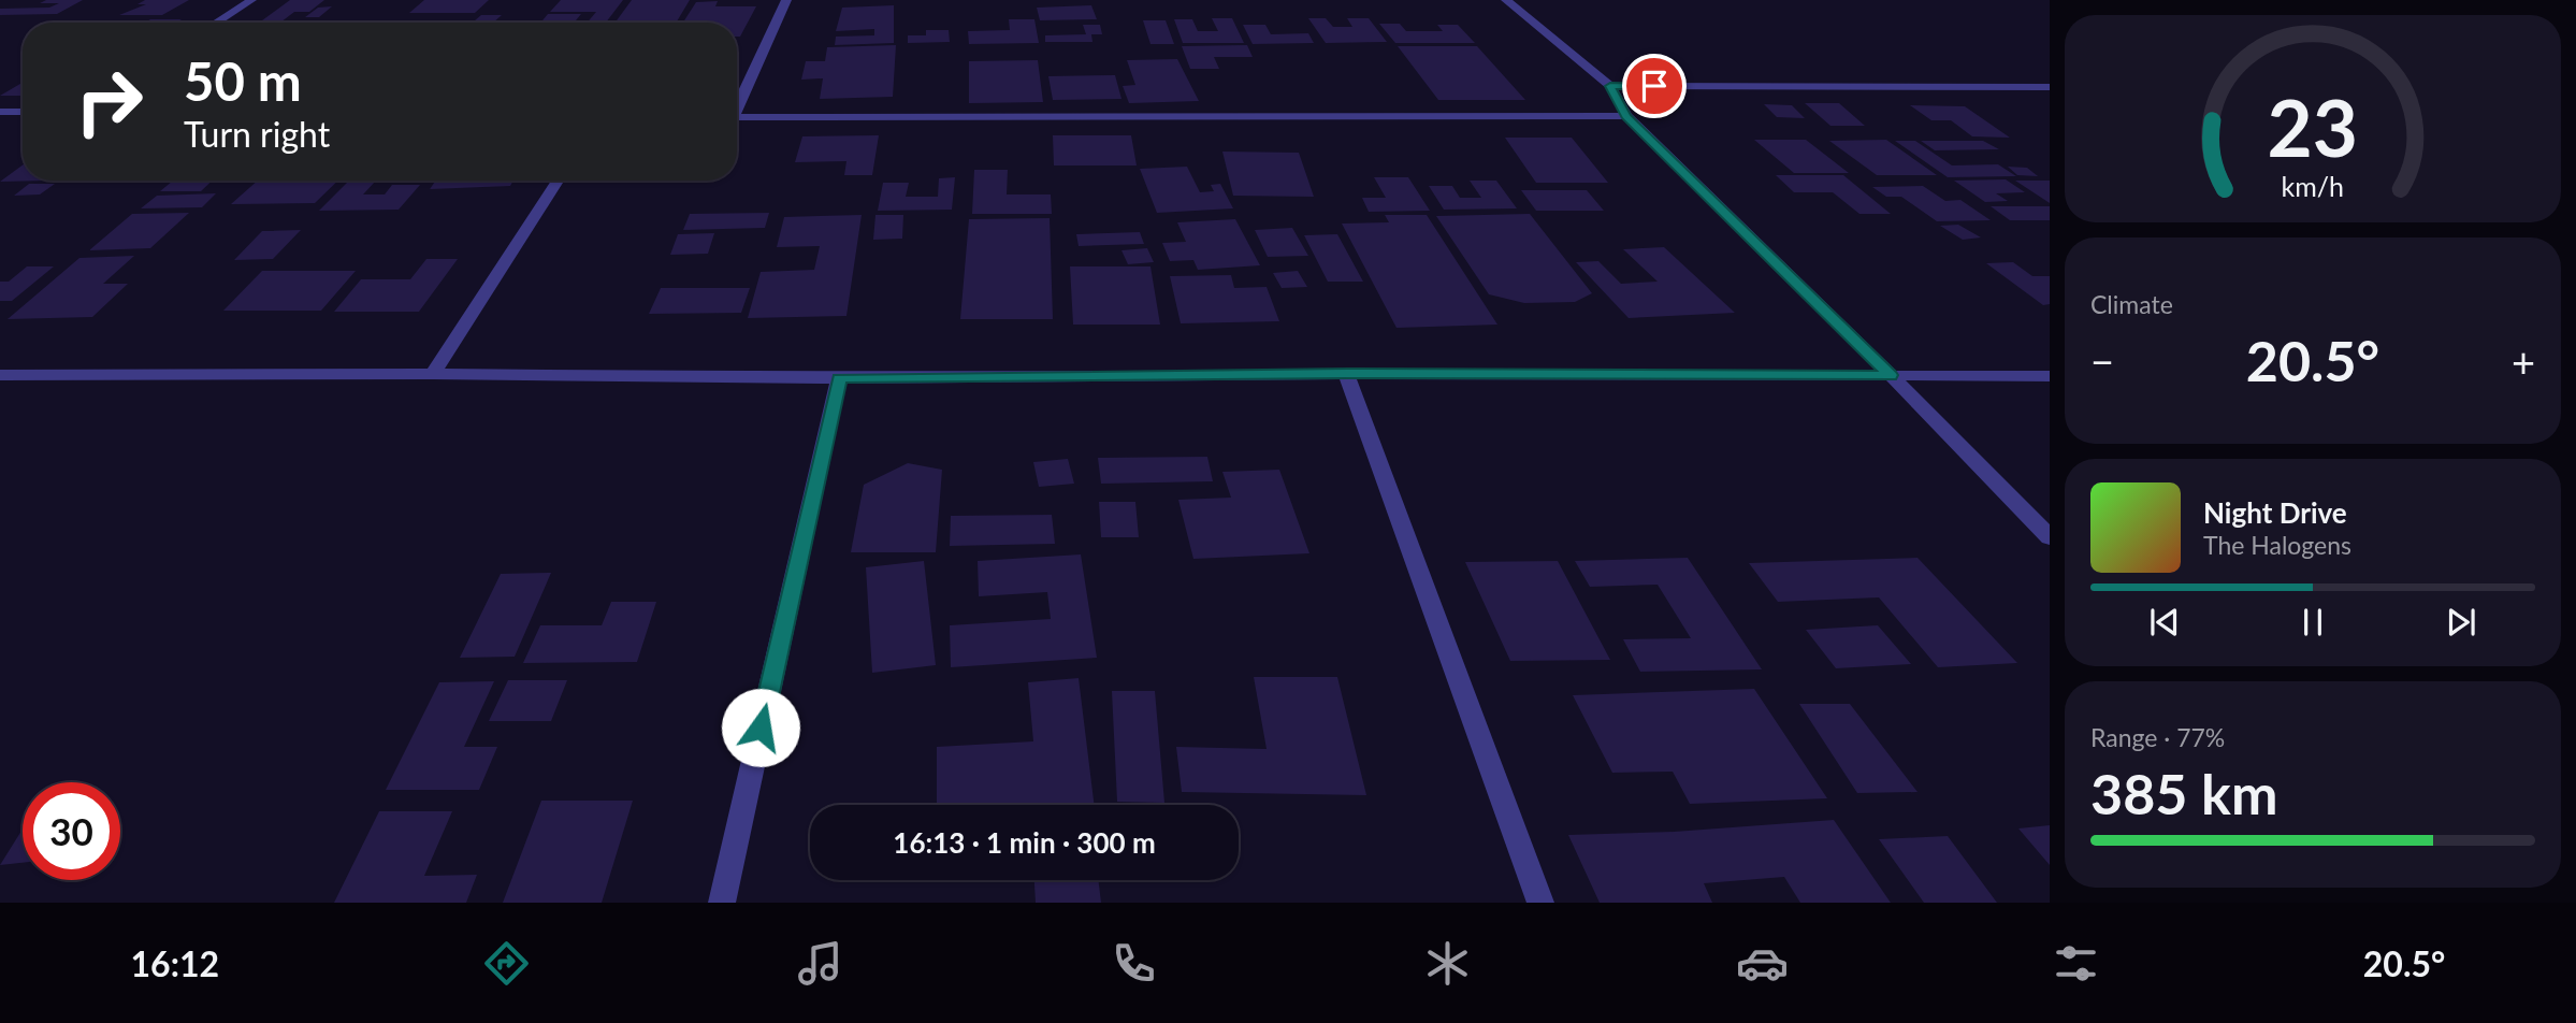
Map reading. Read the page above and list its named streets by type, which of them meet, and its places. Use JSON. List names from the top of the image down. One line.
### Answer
{"page":{"turn":["50 m","Turn right"],"tile":["Climate",["Range · 77%","385 km"]],"heat":["−","20.5°","+"],"song":["Night Drive","The Halogens"],"limit":"30","trip":"16:13 · 1 min · 300 m","tabs":["16:12","20.5°"],"gauge":["23","km/h"]}}
